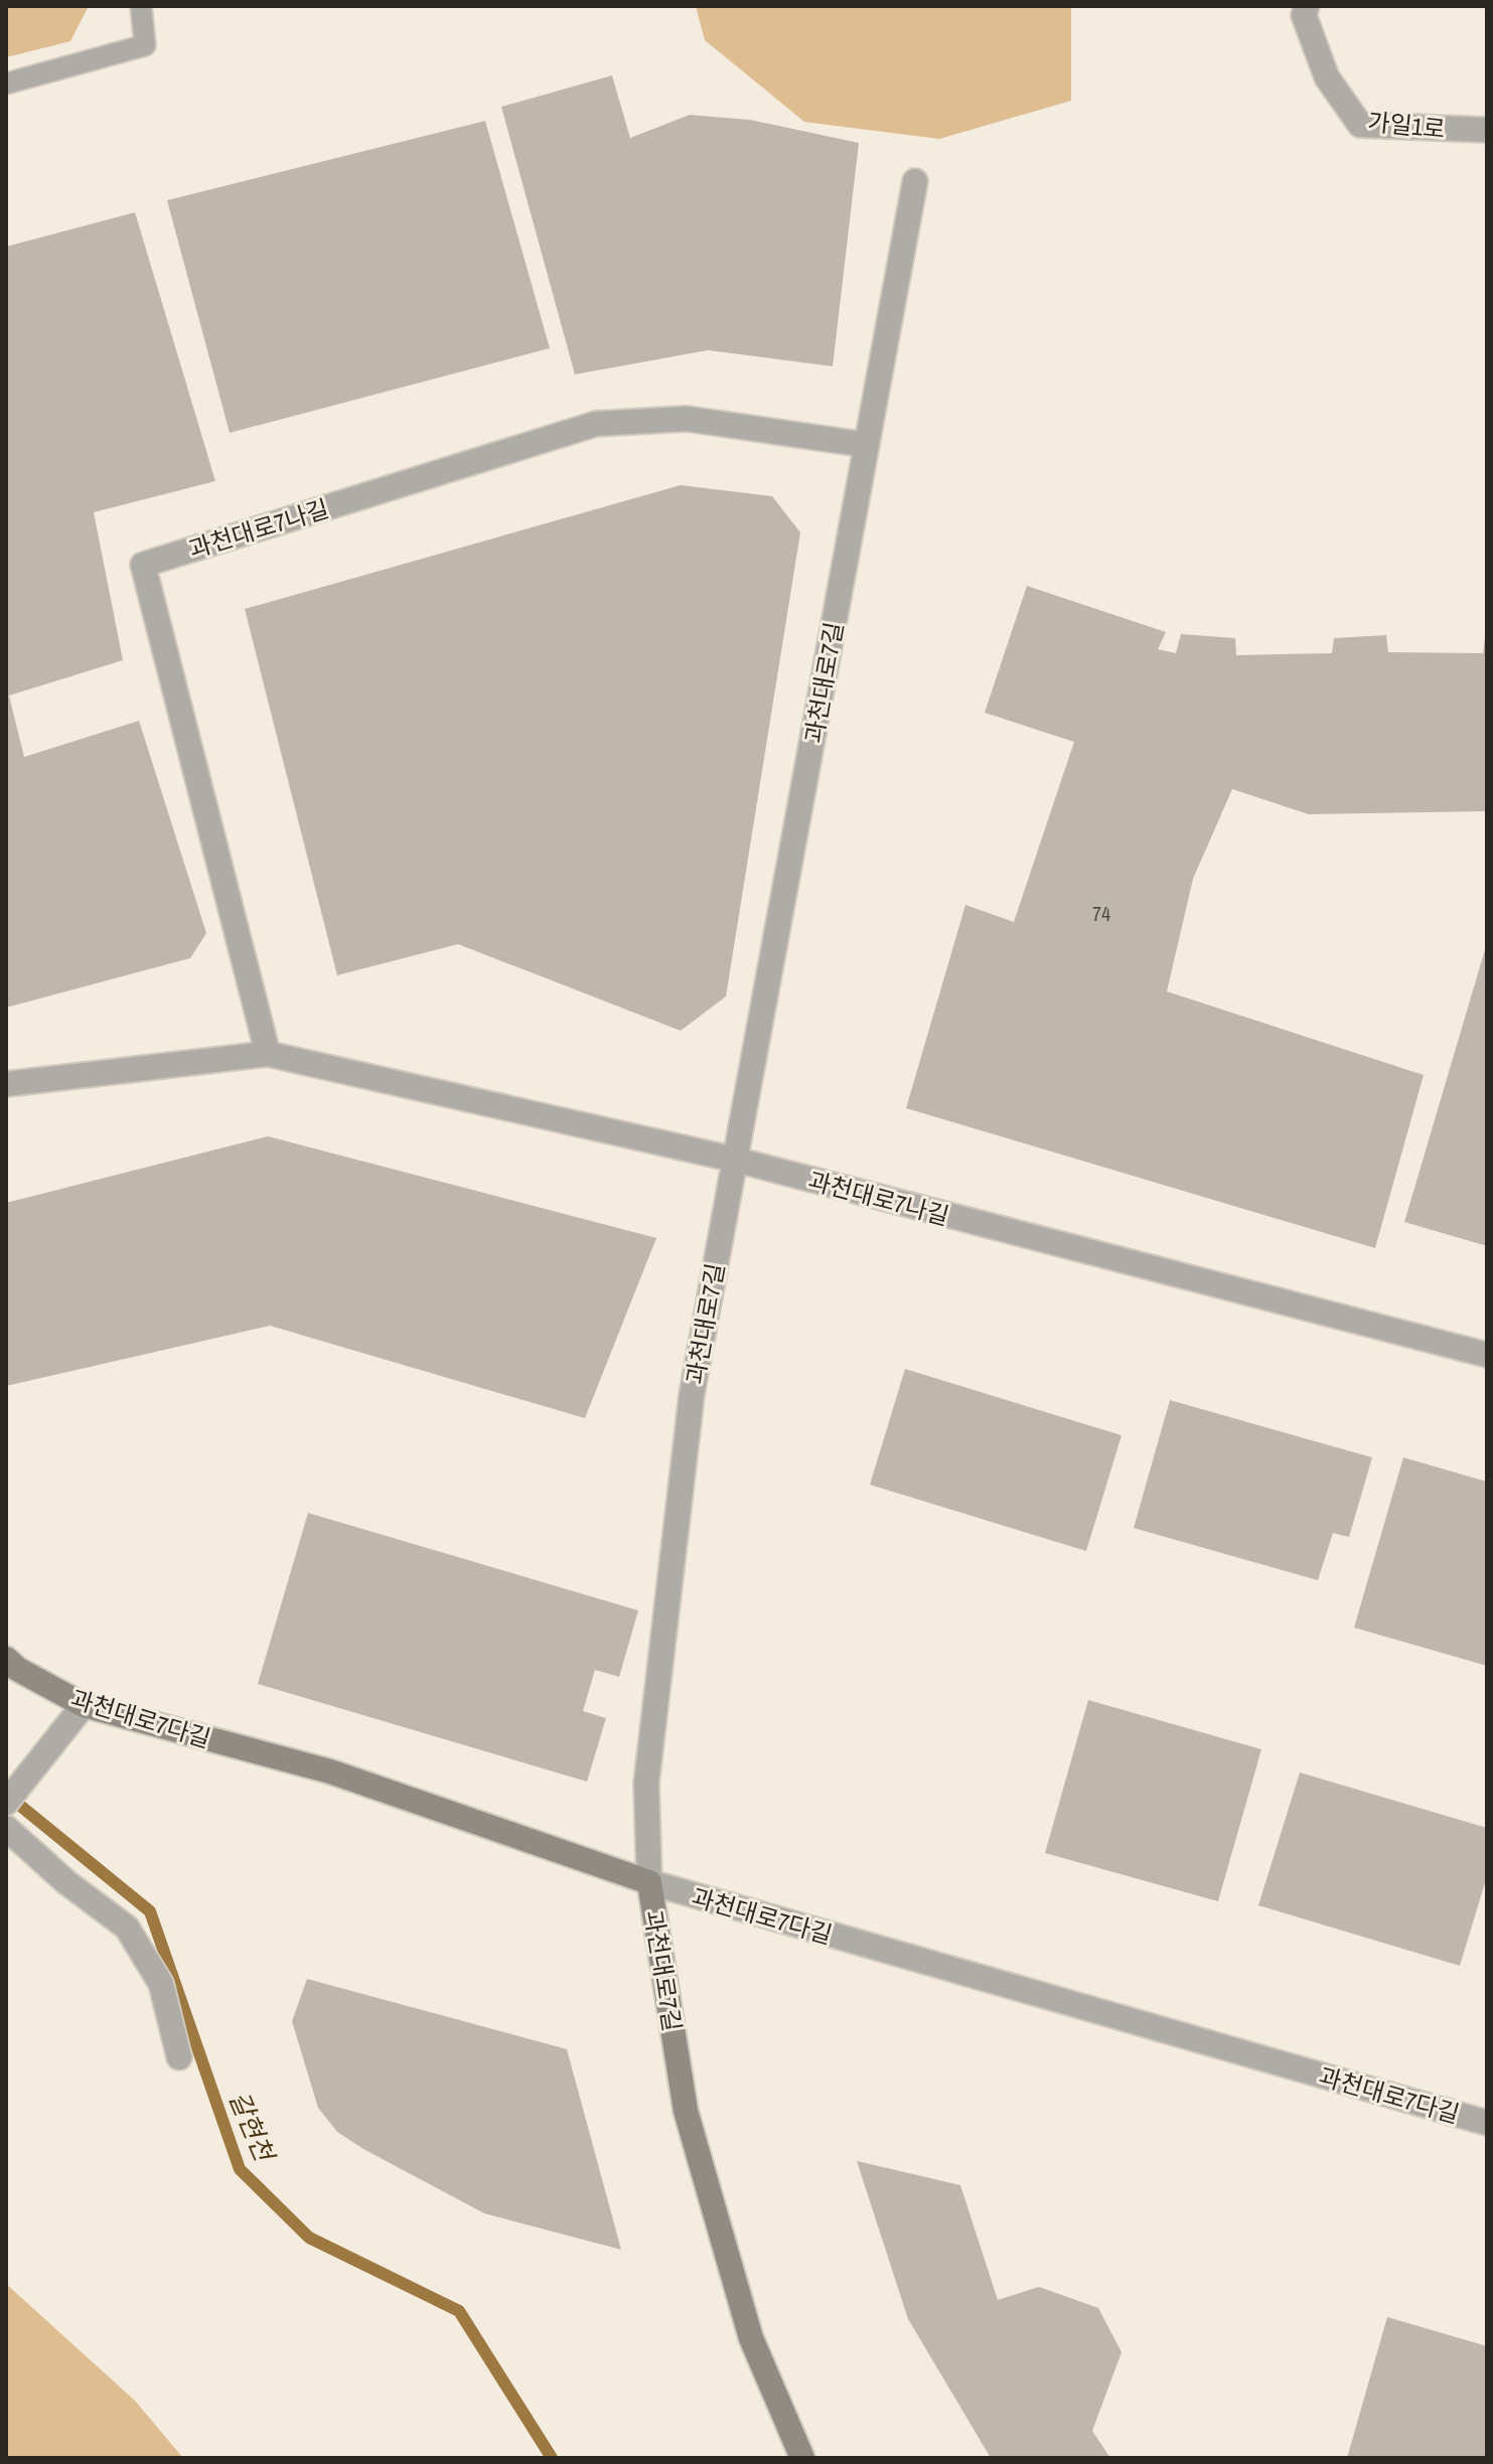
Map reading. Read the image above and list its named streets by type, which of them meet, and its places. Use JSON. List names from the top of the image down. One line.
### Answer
{"streets":{"street":["가일1로","과천대로7나길","과천대로7길","과천대로7다길"]},"crossings":[["과천대로7나길","과천대로7길"],["과천대로7길","과천대로7다길"]],"water":["갈현천"],"house_numbers":["74"]}
